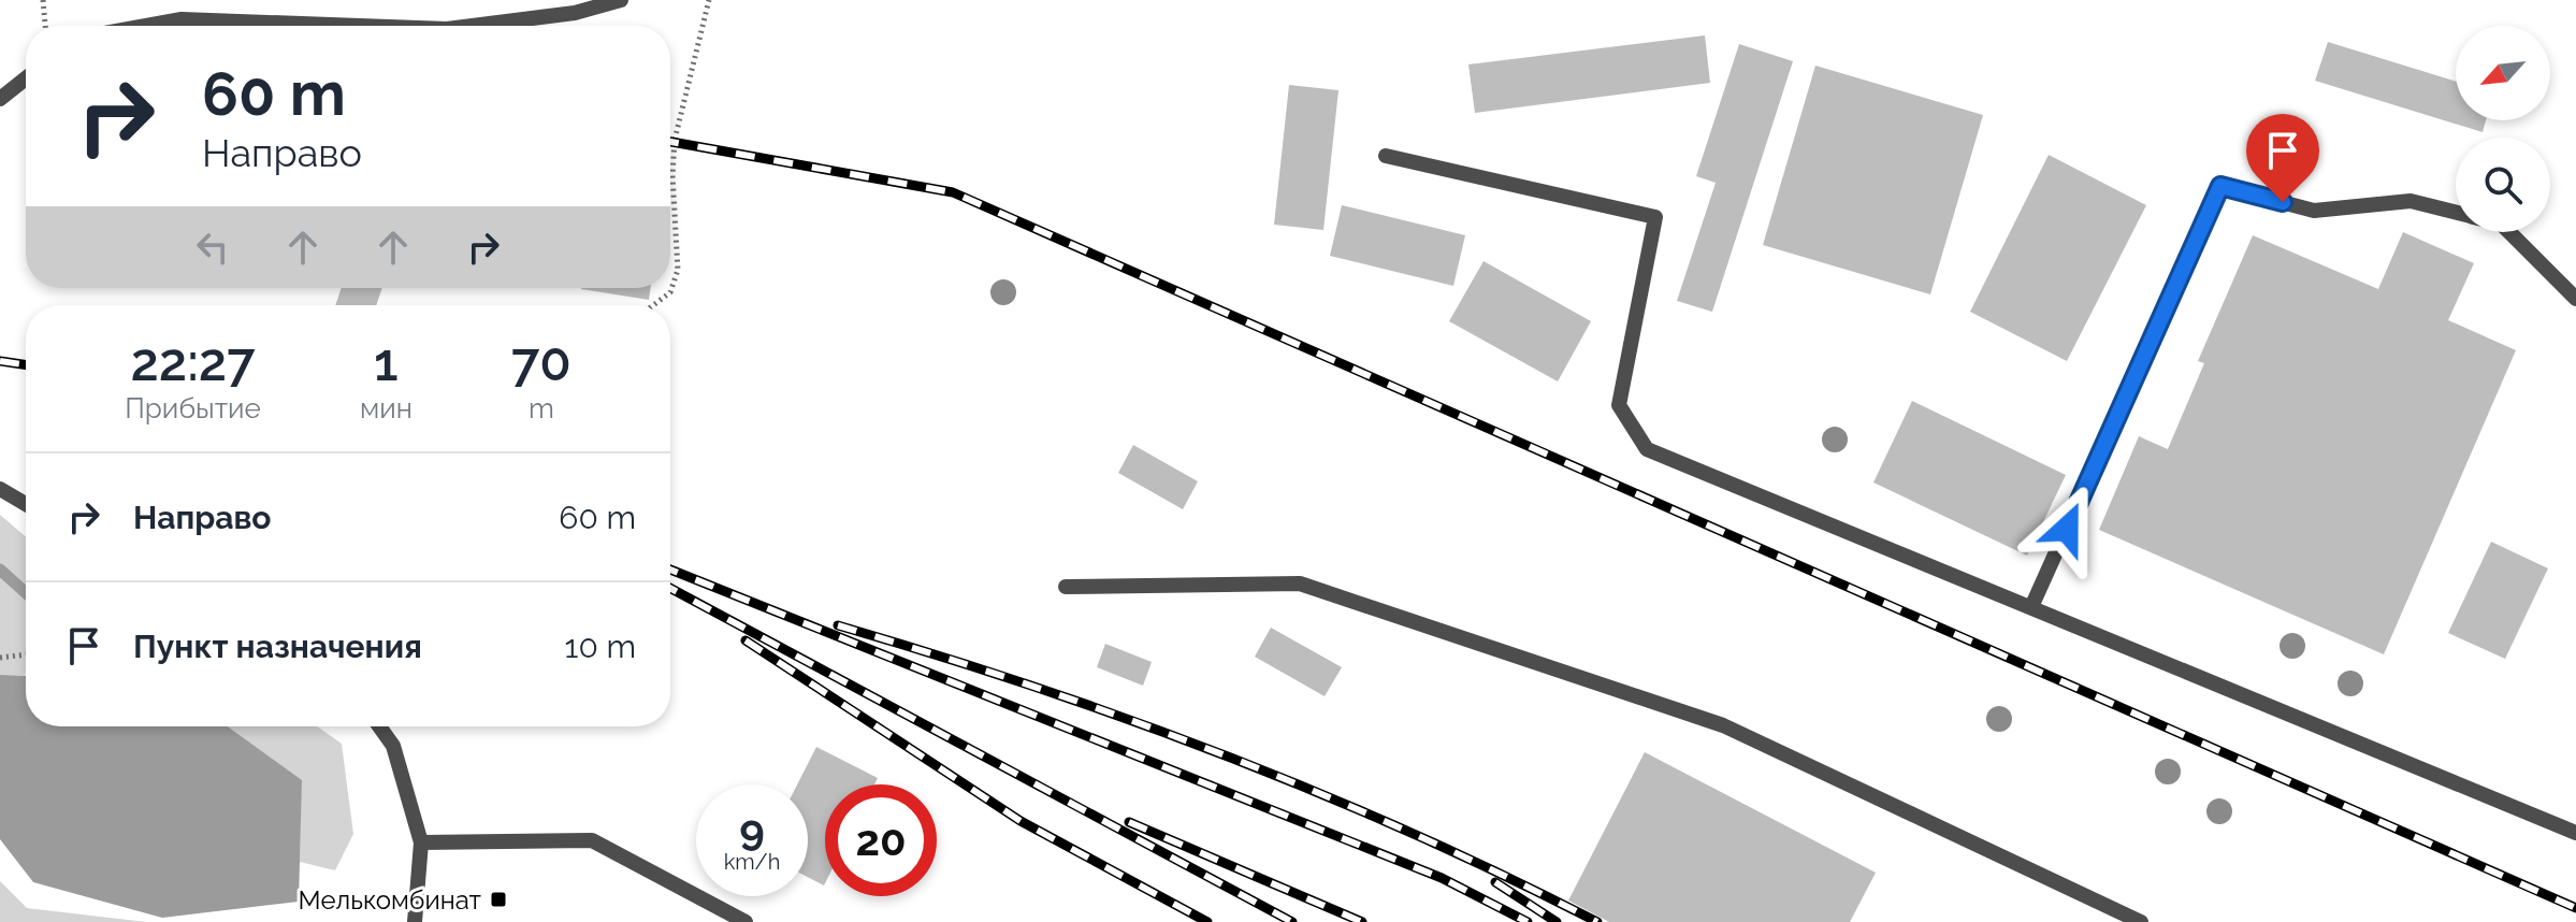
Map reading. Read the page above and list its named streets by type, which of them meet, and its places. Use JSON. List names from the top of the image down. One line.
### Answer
{"places":{"transit":["Мелькомбинат"]},"north":"bottom left","page":{"turn":["60 m","Направо"],"eta":["22:27","Прибытие","1","мин","70","m"],"list":[{"name":"Направо","value":"60 m"},{"name":"Пункт назначения","value":"10 m"}],"speed":"9 km/h","limit":"20"}}
